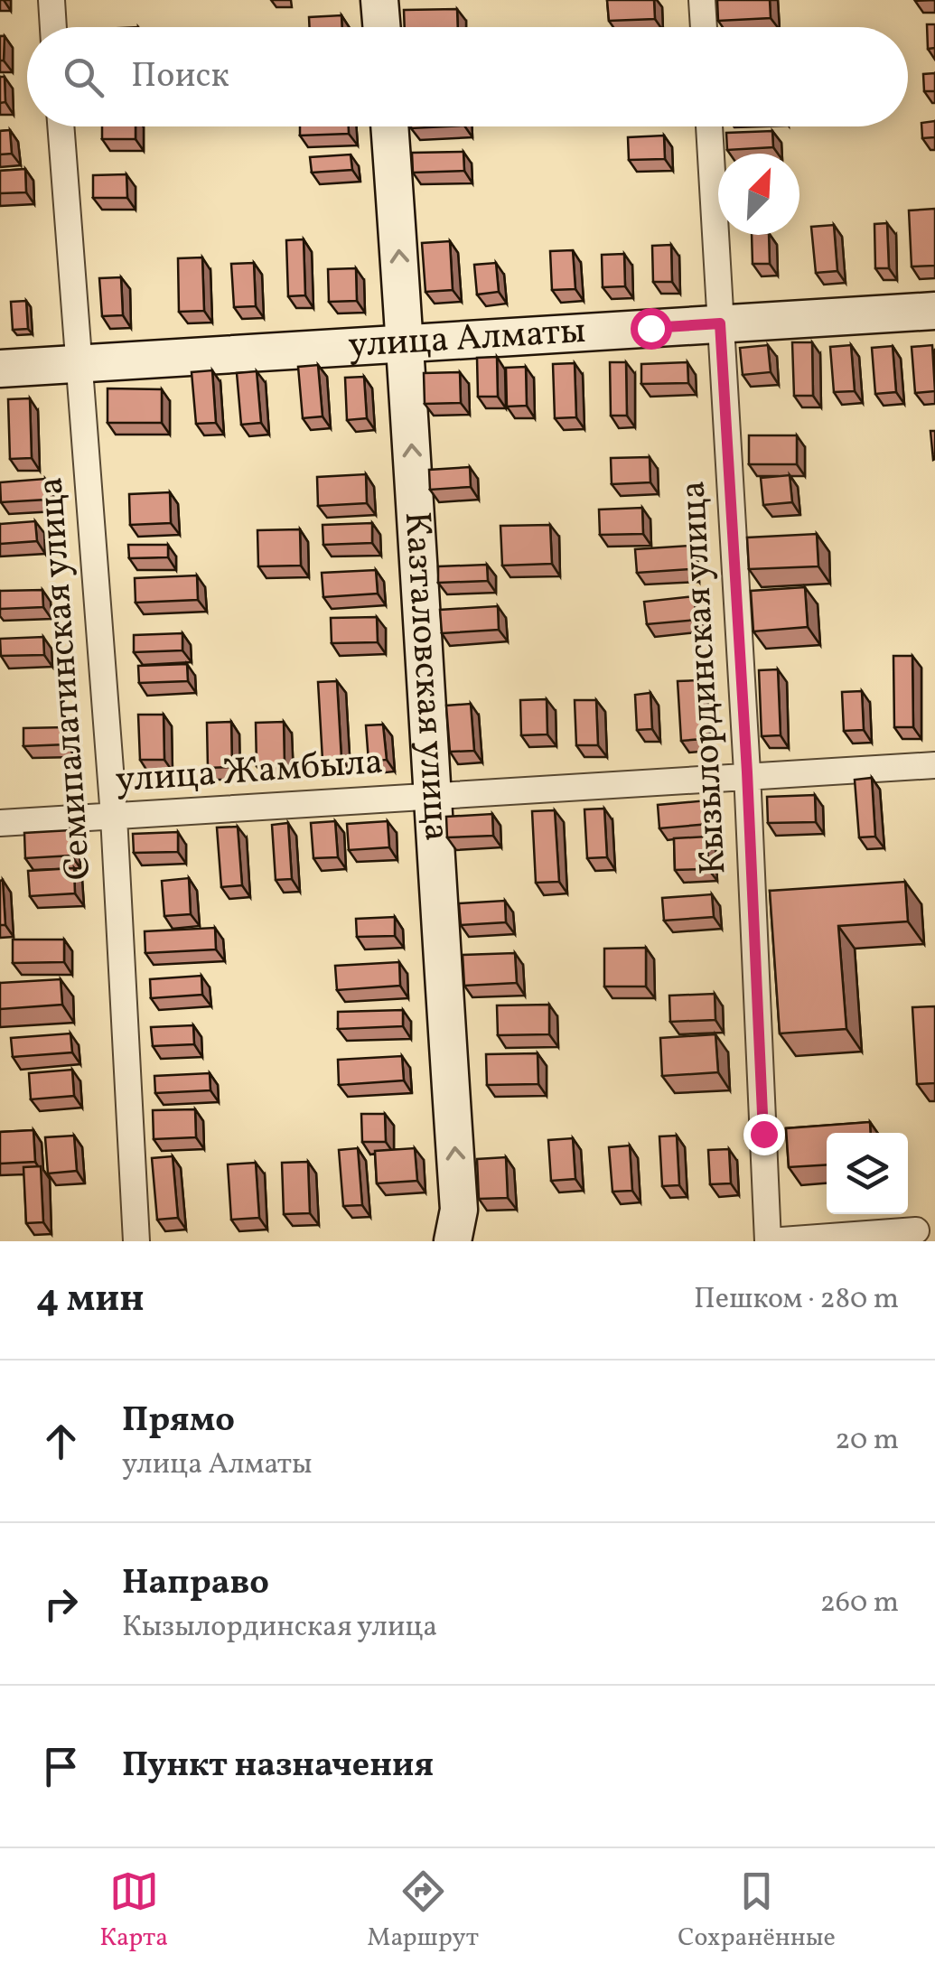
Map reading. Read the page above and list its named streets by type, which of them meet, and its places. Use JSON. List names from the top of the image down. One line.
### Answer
{"streets":{"street":["улица Алматы","Казталовская улица","Кызылординская улица","Семипалатинская улица","улица Жамбыла"]},"crossings":[["улица Алматы","Казталовская улица"],["улица Алматы","Кызылординская улица"],["улица Алматы","Семипалатинская улица"],["Казталовская улица","улица Жамбыла"],["Кызылординская улица","улица Жамбыла"],["Семипалатинская улица","улица Жамбыла"]],"one_way":["Казталовская улица"],"north":"top right","page":{"search":"Поиск","heading":["4 мин","Пешком · 280 m"],"list":[["Прямо","улица Алматы","20 m"],["Направо","Кызылординская улица","260 m"],"Пункт назначения"],"nav":["Карта","Маршрут","Сохранённые"]}}
